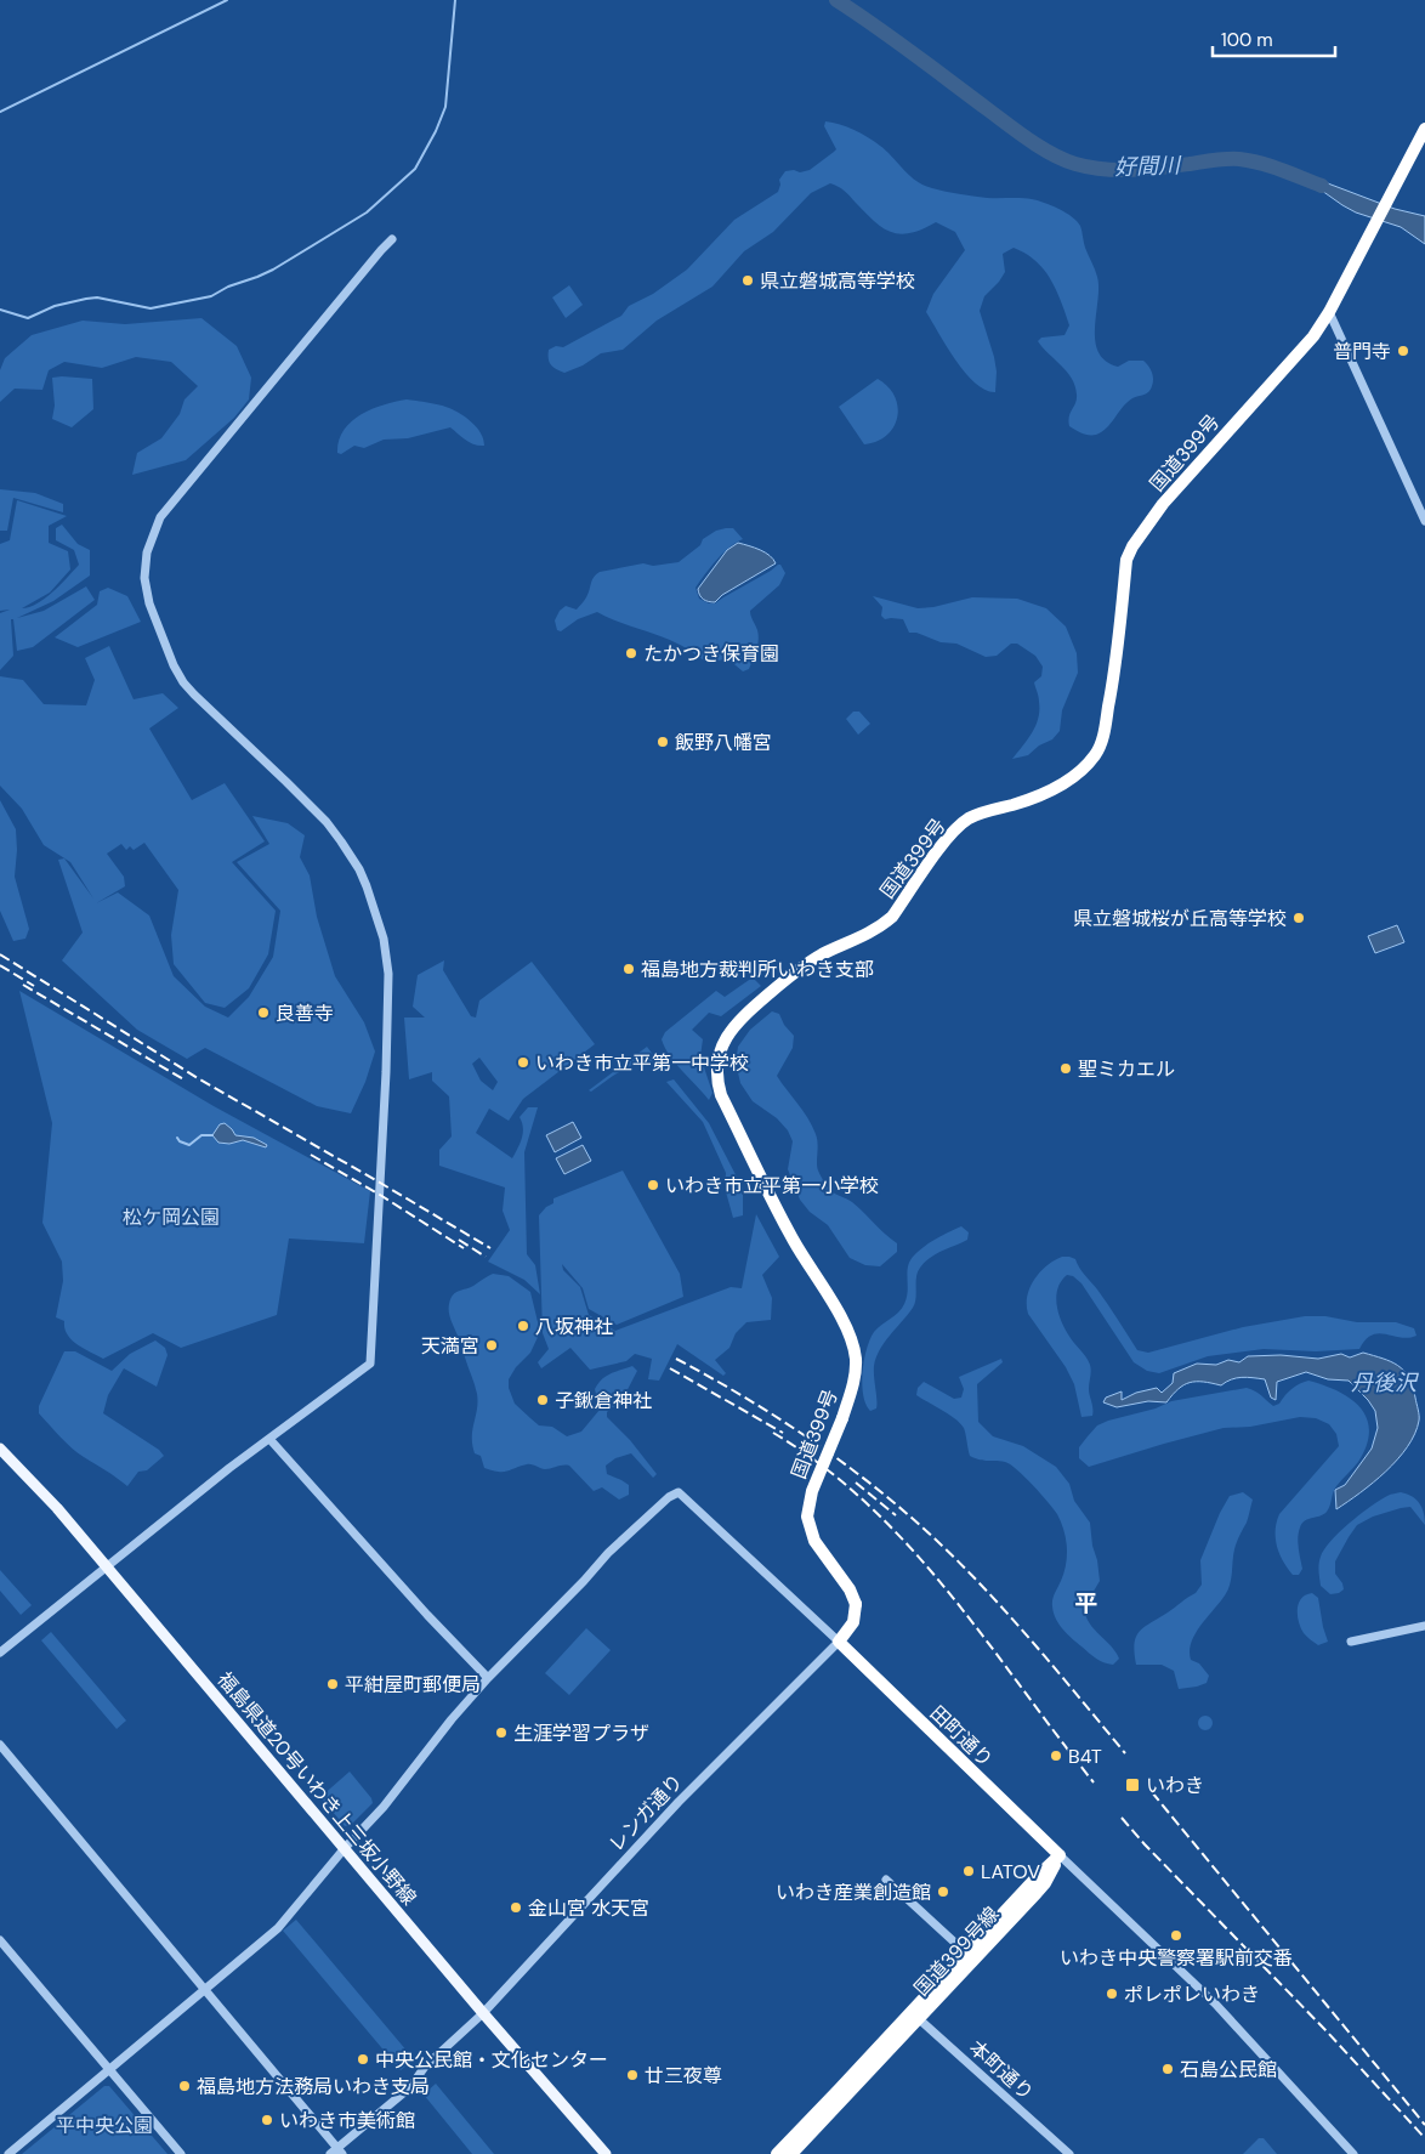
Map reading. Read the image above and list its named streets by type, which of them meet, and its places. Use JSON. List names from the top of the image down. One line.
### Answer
{"streets":{"highway":["国道399号","田町通り","国道399号線"],"main road":["福島県道20号いわき上三坂小野線"],"street":["レンガ通り","本町通り"]},"crossings":[["国道399号","田町通り"],["国道399号","レンガ通り"],["田町通り","レンガ通り"],["田町通り","国道399号線"],["福島県道20号いわき上三坂小野線","レンガ通り"],["国道399号線","本町通り"]],"districts":["平"],"water":["好間川","丹後沢"],"parks":["松ケ岡公園","平中央公園"],"places":{"other":["県立磐城高等学校","普門寺","たかつき保育園","飯野八幡宮","県立磐城桜が丘高等学校","福島地方裁判所いわき支部","良善寺","いわき市立平第一中学校","聖ミカエル","いわき市立平第一小学校","八坂神社","天満宮","子鍬倉神社","平紺屋町郵便局","生涯学習プラザ","B4T","LATOV","いわき産業創造館","金山宮 水天宮","いわき中央警察署駅前交番","ポレポレいわき","中央公民館・文化センター","石島公民館","廿三夜尊","福島地方法務局いわき支局","いわき市美術館"],"transit":["いわき"]},"scale_bar":"100 m"}
